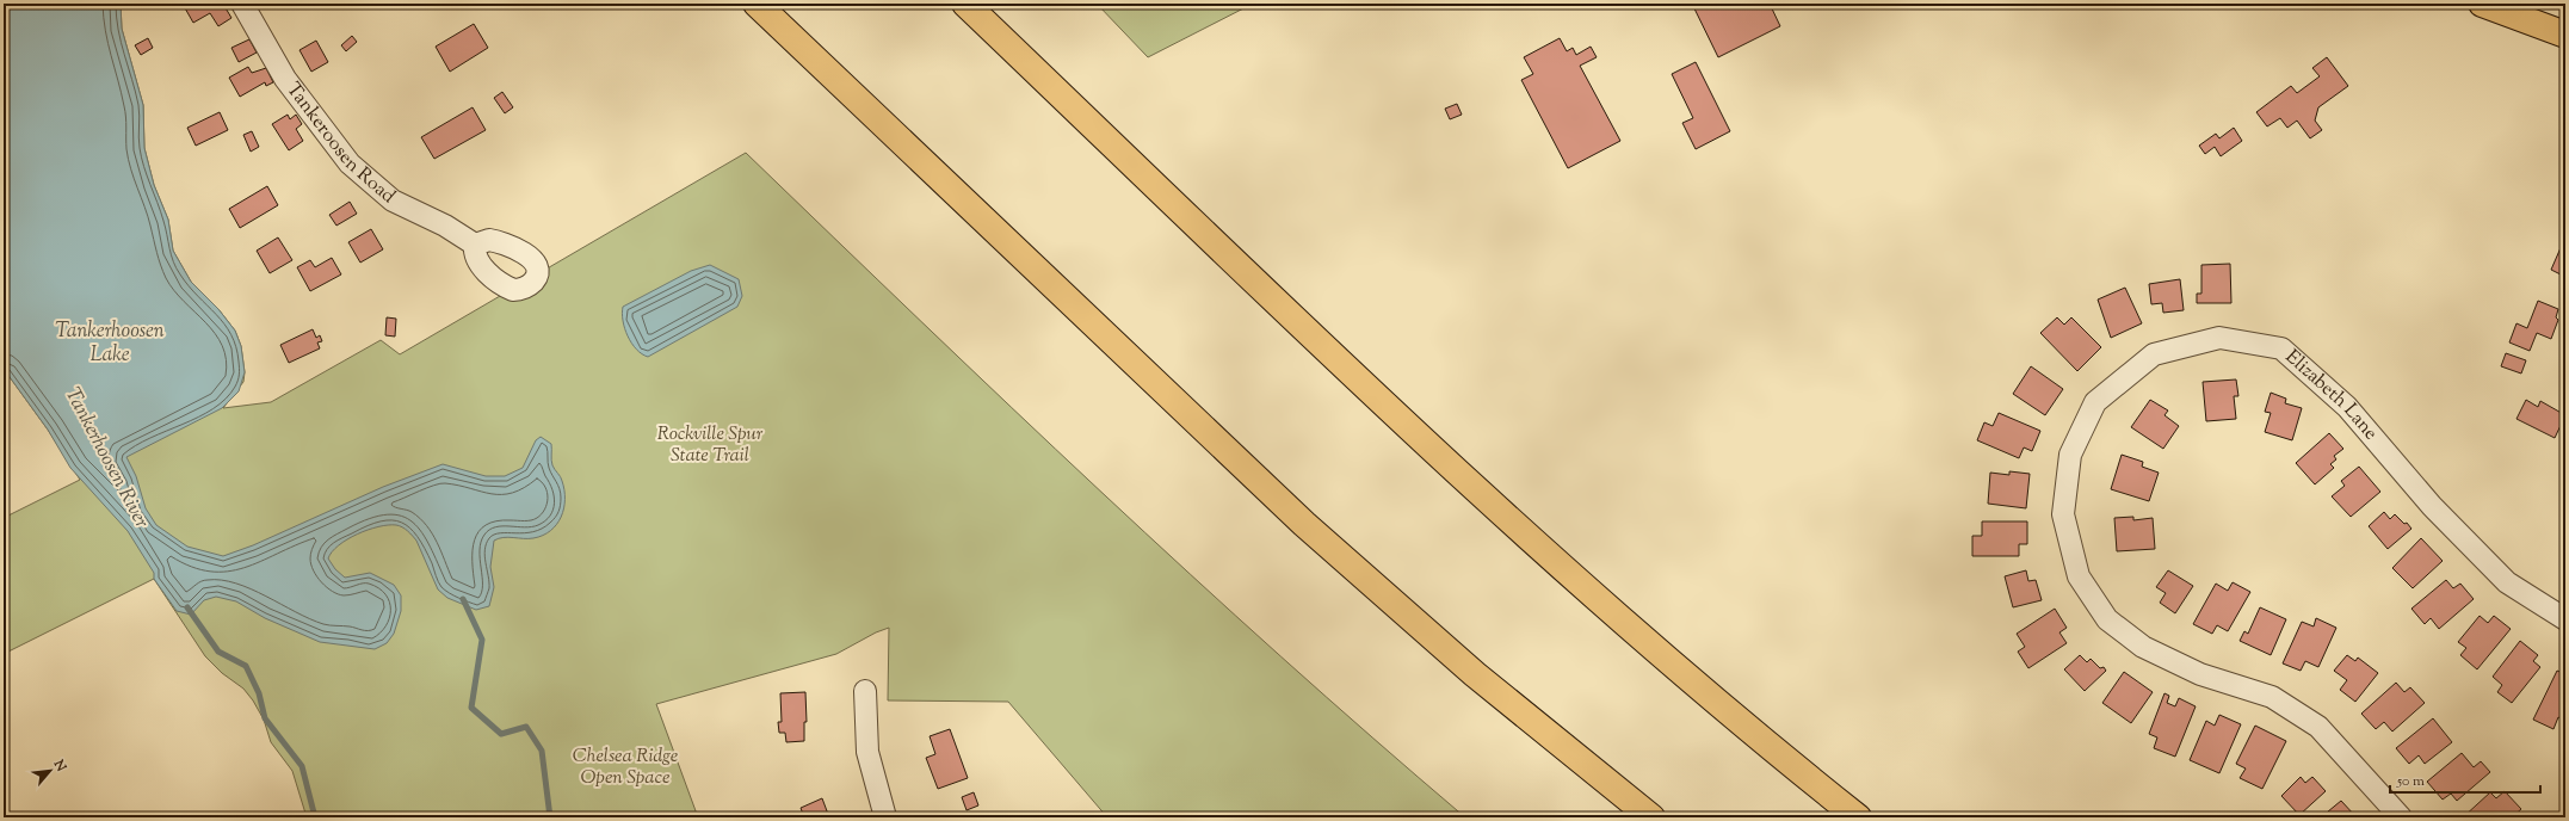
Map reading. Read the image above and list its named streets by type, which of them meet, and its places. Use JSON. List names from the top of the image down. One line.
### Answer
{"streets":{"street":["Tankeroosen Road","Elizabeth Lane"]},"water":["Tankerhoosen Lake","Tankerhoosen River"],"parks":["Rockville Spur State Trail","Chelsea Ridge Open Space"],"scale_bar":"50 m","north":"top right"}
